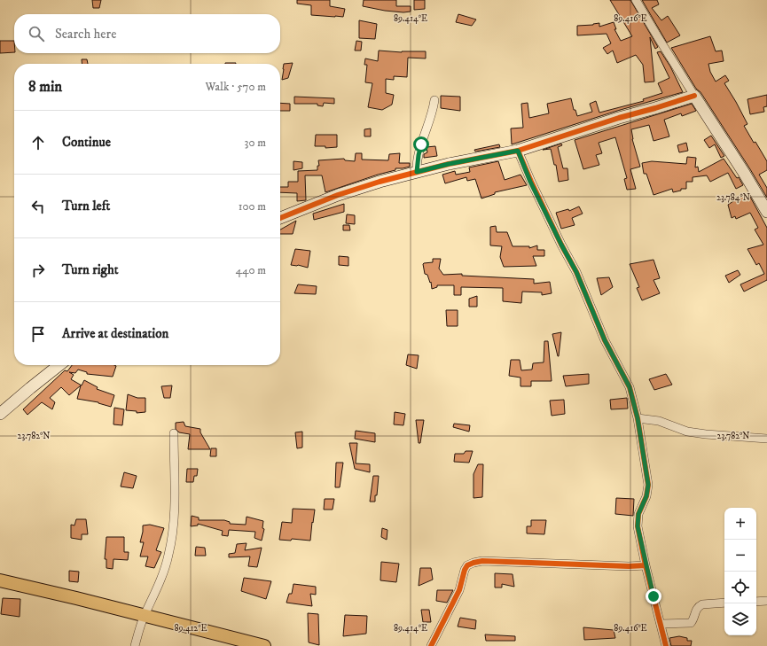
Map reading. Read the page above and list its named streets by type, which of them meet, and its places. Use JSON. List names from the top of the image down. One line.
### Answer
{"page":{"search":"Search here","heading":["8 min","Walk · 570 m"],"list":[["Continue","30 m"],["Turn left","100 m"],["Turn right","440 m"],"Arrive at destination"],"map_buttons":["+","−"]},"coordinates":["89.414°E","89.416°E","23.784°N","23.782°N","89.412°E"]}
